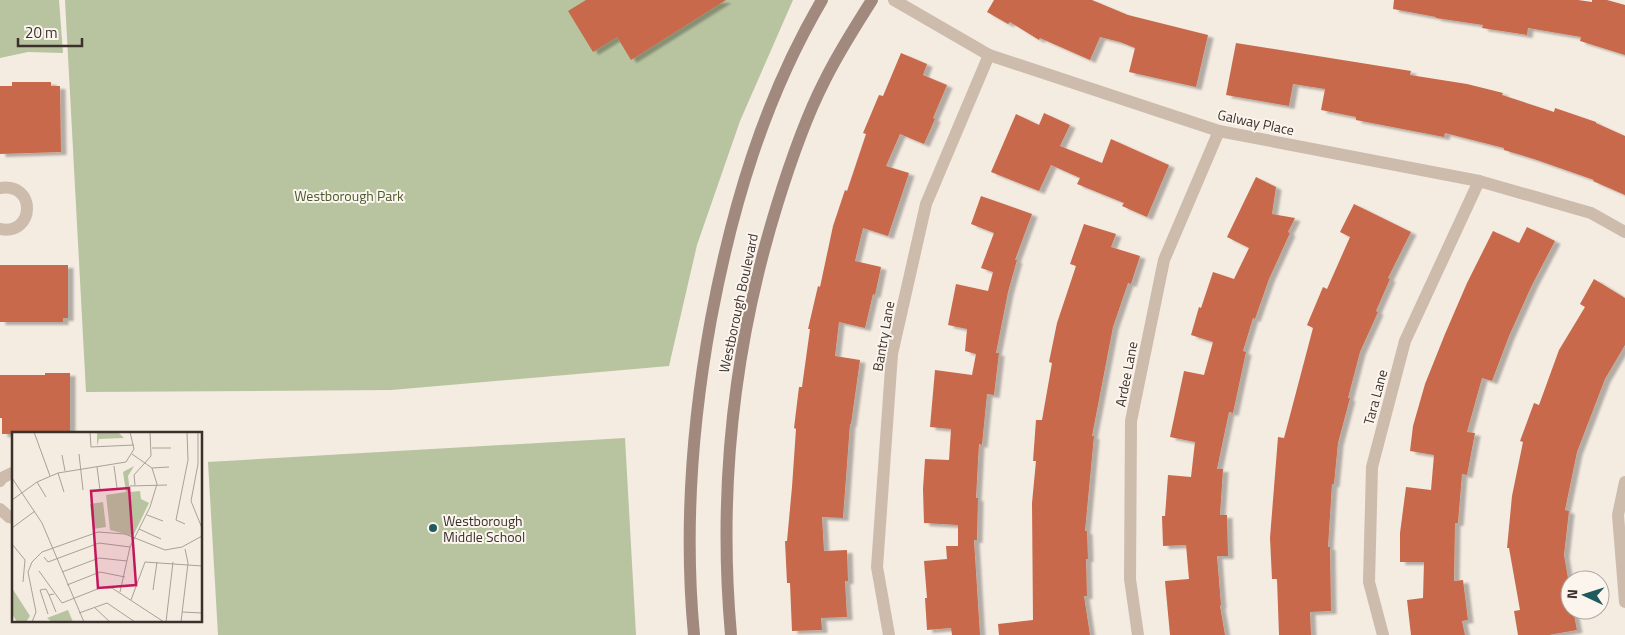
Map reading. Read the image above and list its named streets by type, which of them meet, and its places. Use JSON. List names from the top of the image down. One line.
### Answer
{"streets":{"main road":["Westborough Boulevard"],"street":["Galway Place","Bantry Lane","Ardee Lane","Tara Lane"]},"crossings":[["Galway Place","Bantry Lane"],["Galway Place","Ardee Lane"],["Galway Place","Tara Lane"]],"parks":["Westborough Park"],"places":["Westborough Middle School"],"scale_bar":"20 m","north":"left"}
